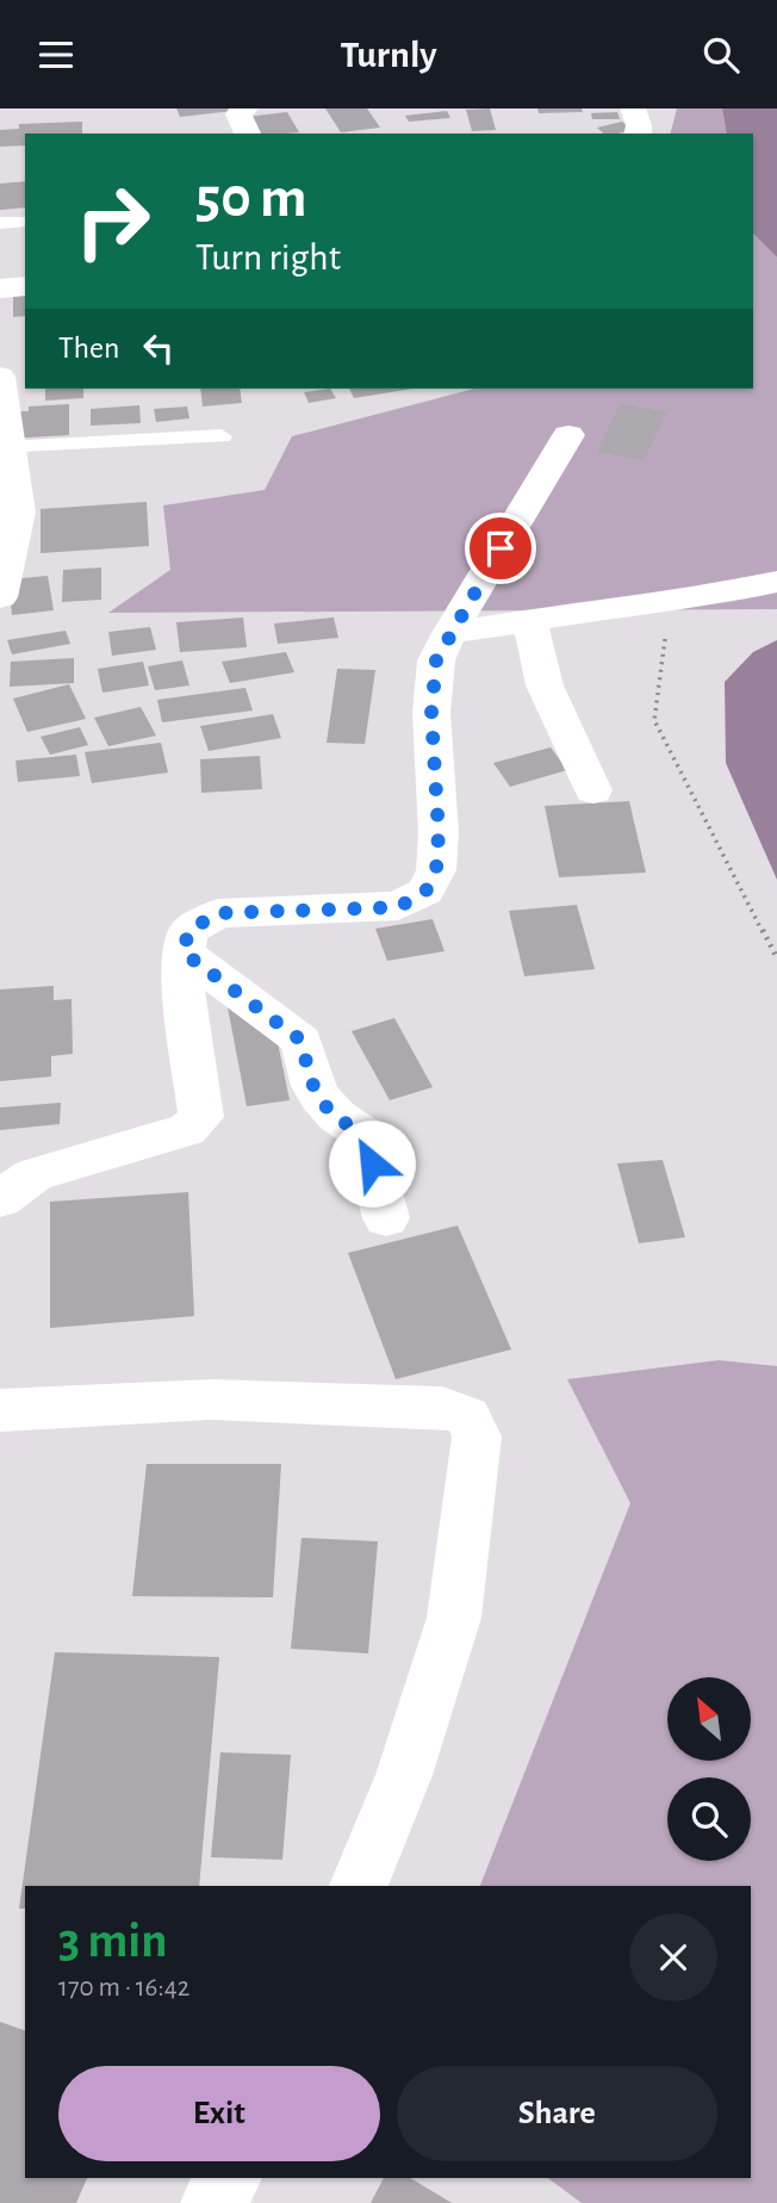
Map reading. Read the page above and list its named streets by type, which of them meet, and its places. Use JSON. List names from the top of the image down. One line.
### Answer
{"north":"top left","page":{"header":"Turnly","turn":["50 m","Turn right"],"then":"Then","heading":["3 min","170 m · 16:42"],"buttons":["Exit","Share"]}}
